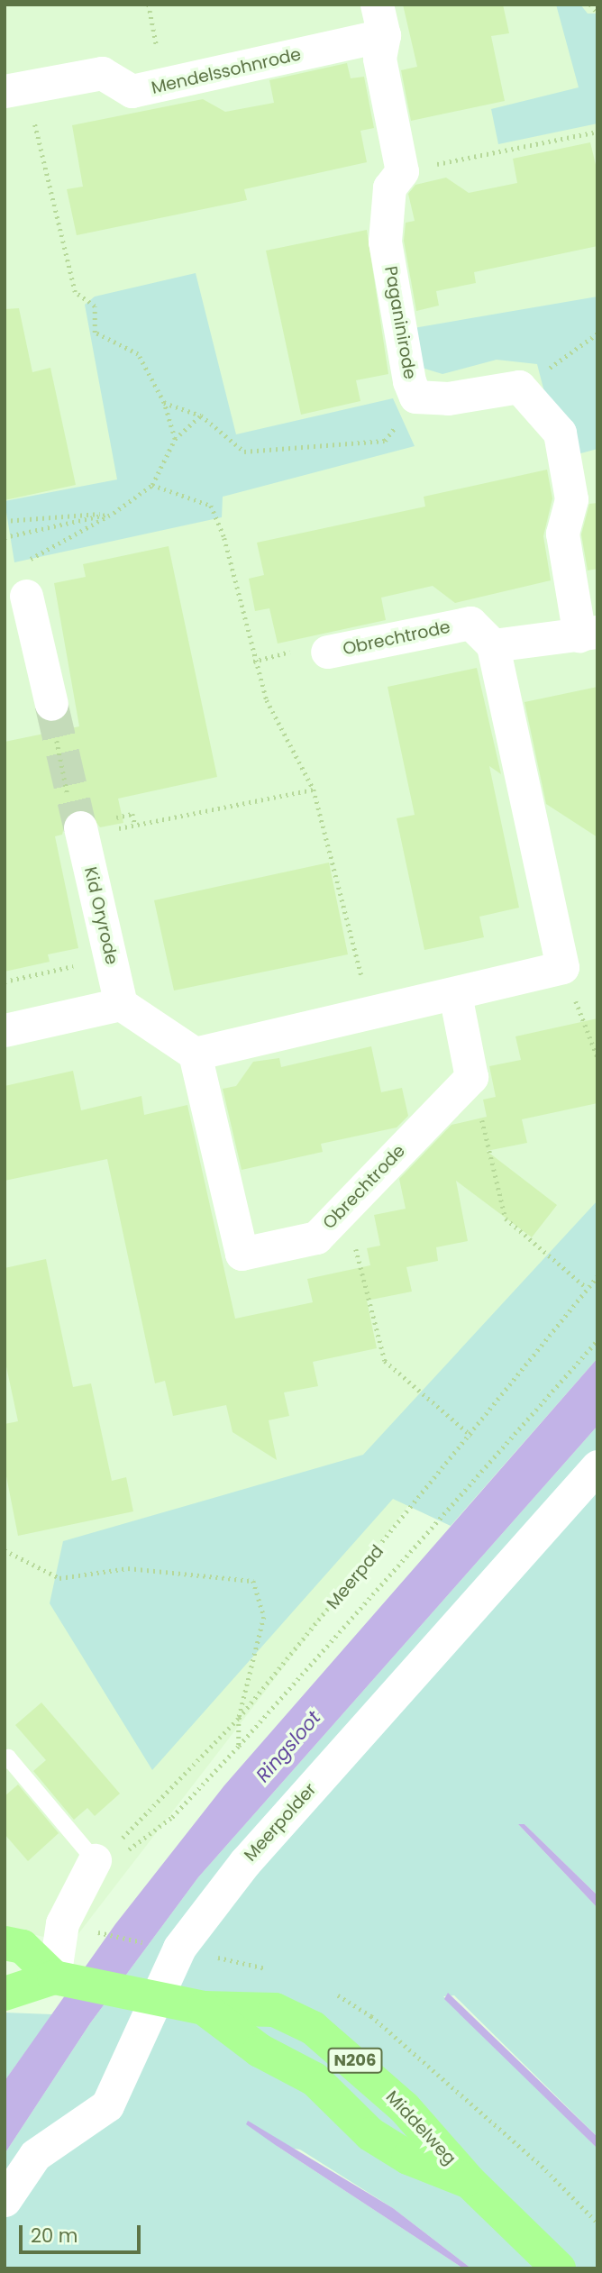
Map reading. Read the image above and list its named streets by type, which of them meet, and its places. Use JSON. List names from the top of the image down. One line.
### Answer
{"streets":{"main road":["N206","Middelweg"],"street":["Mendelssohnrode","Paganinirode","Obrechtrode","Kid Oryrode","Meerpolder"],"path":["Meerpad"]},"crossings":[["Meerpolder","N206"],["Meerpolder","Middelweg"],["N206","Middelweg"]],"water":["Ringsloot"],"scale_bar":"20 m"}
